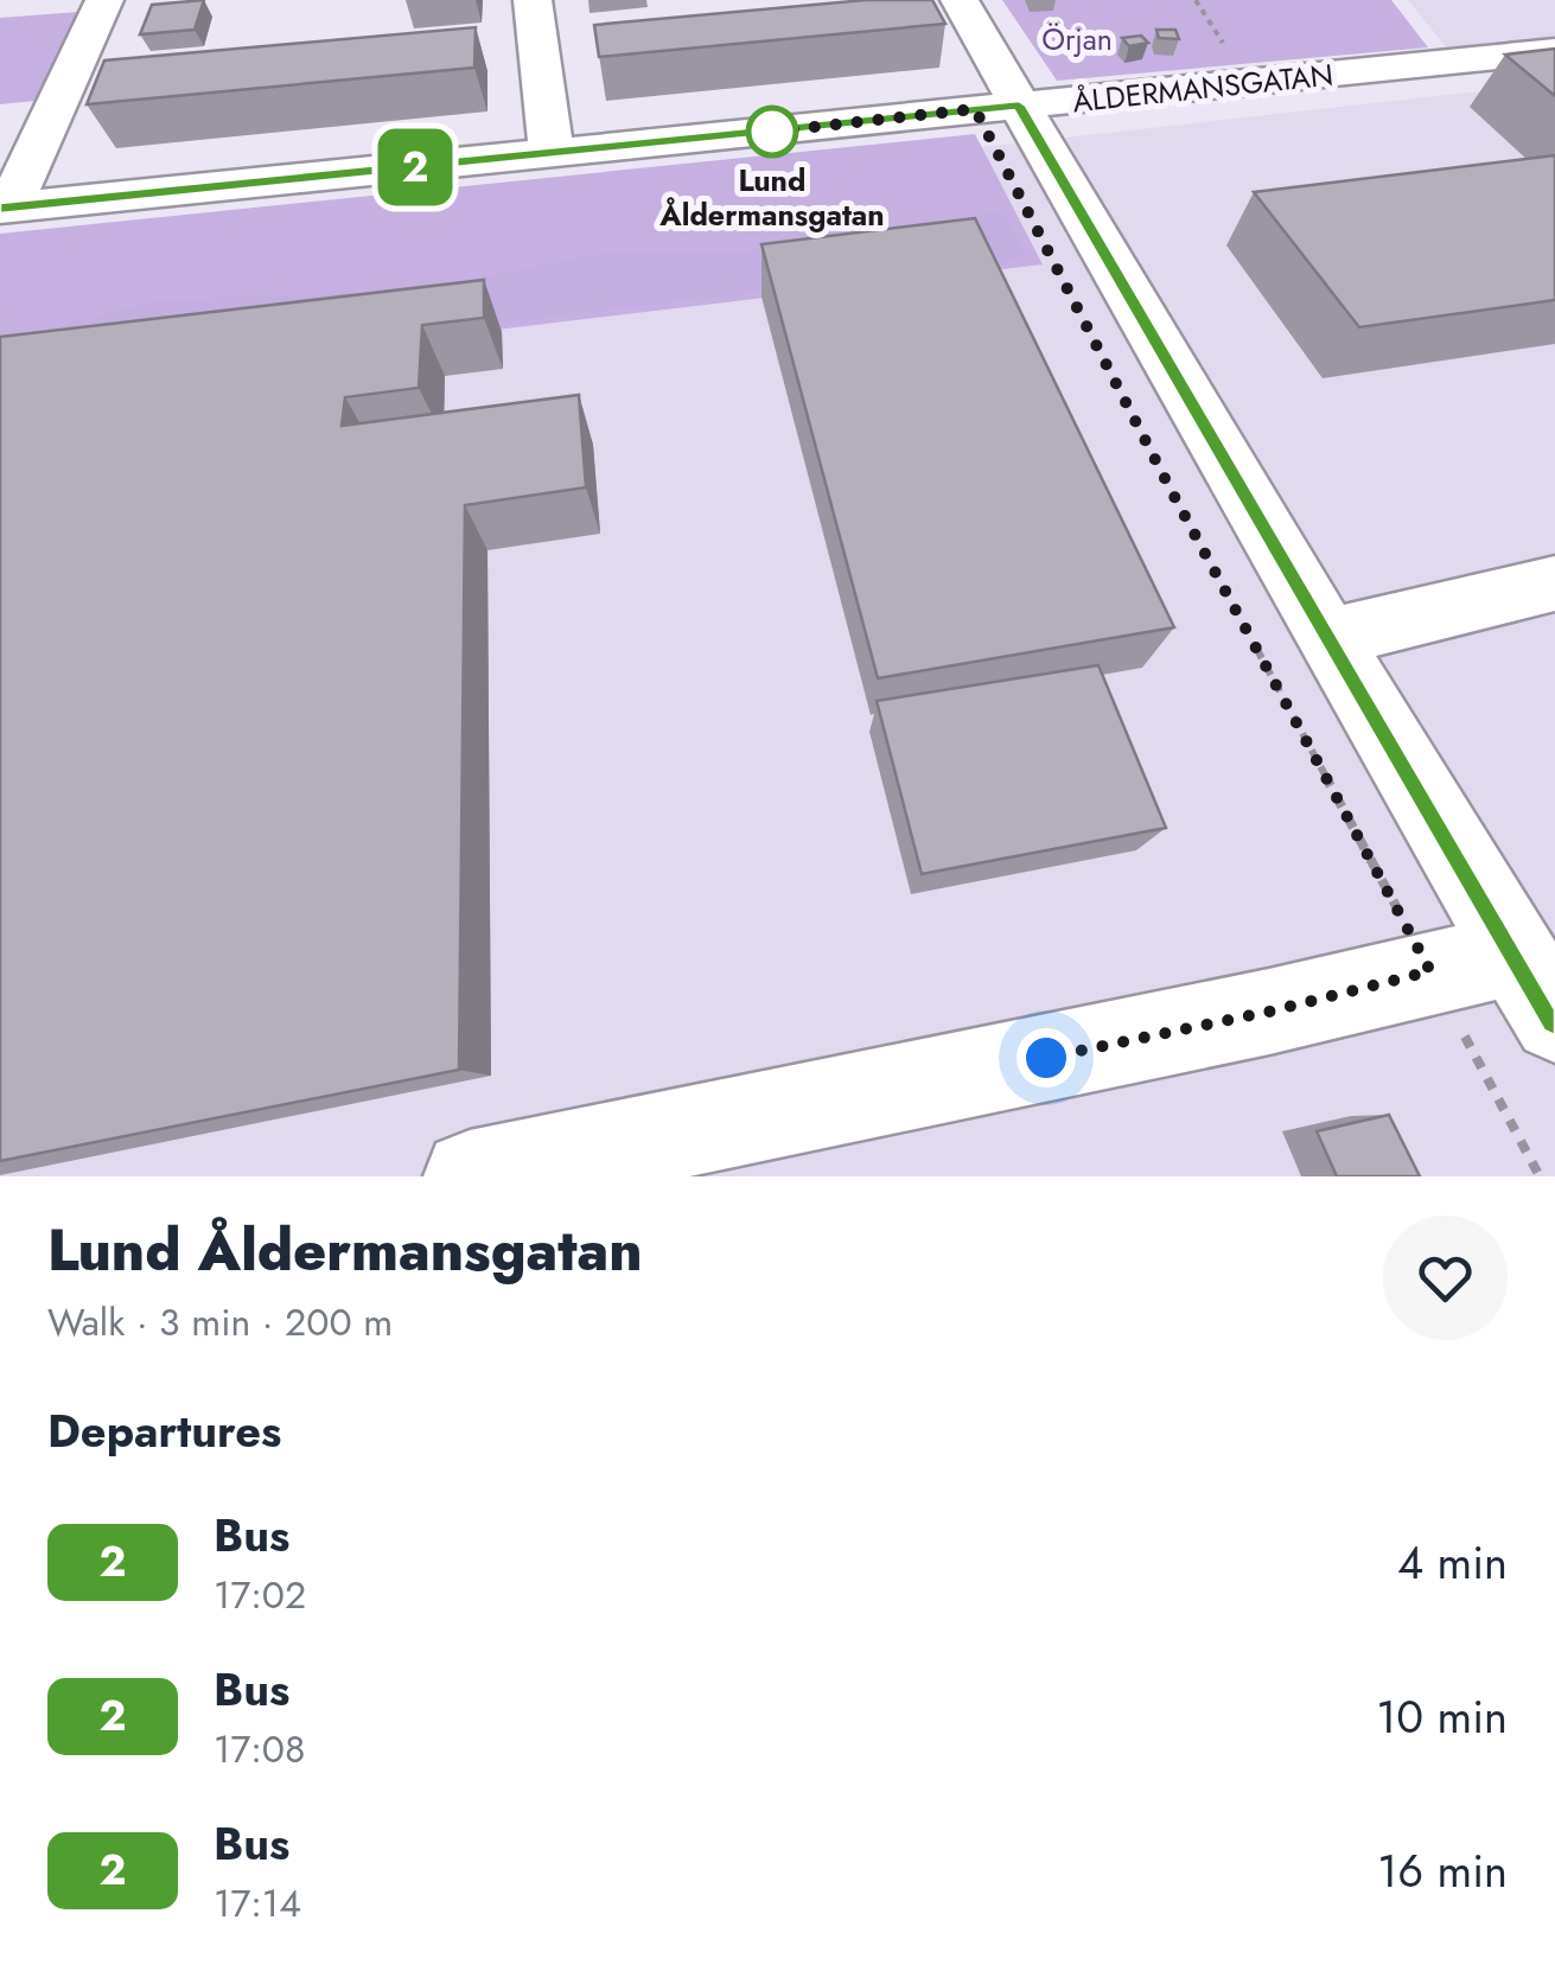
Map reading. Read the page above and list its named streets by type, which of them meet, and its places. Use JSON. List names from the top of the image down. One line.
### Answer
{"streets":{"street":["ÅLDERMANSGATAN"]},"parks":["Örjan"],"places":["Lund Åldermansgatan"],"lines":["bus line 2"],"page":{"on_map":"2","heading":[["Lund Åldermansgatan","Walk · 3 min · 200 m"],"Departures"],"list":[{"mark":"2","name":"Bus","note":"17:02","value":"4 min"},{"mark":"2","name":"Bus","note":"17:08","value":"10 min"},{"mark":"2","name":"Bus","note":"17:14","value":"16 min"}]}}
